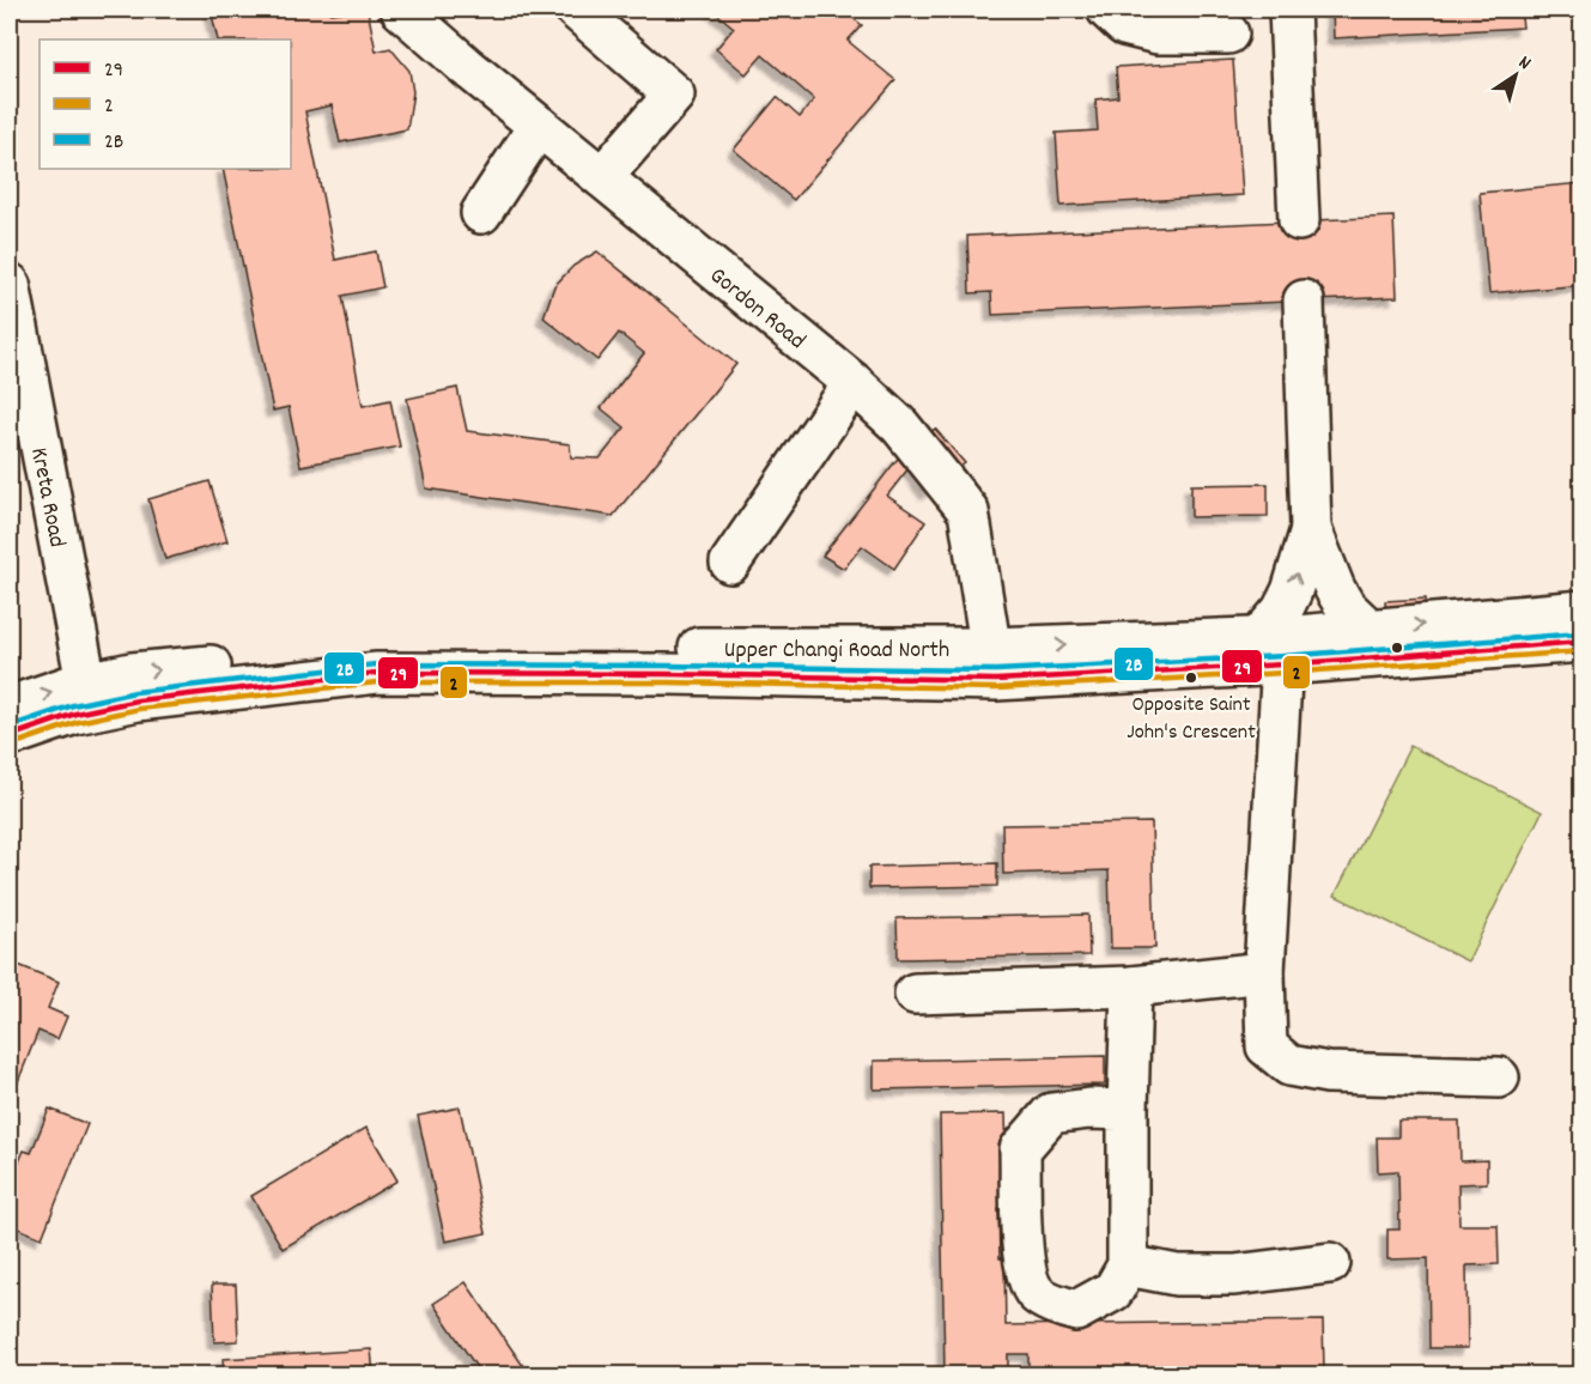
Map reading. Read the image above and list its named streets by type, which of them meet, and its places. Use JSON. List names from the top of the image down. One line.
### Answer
{"streets":{"street":["Gordon Road","Kreta Road","Upper Changi Road North"]},"crossings":[["Gordon Road","Upper Changi Road North"],["Kreta Road","Upper Changi Road North"]],"places":["Opposite Saint John's Crescent"],"lines":["transit line 2B","transit line 29","transit line 2"],"legend":["29","2","2B"],"north":"top right"}
